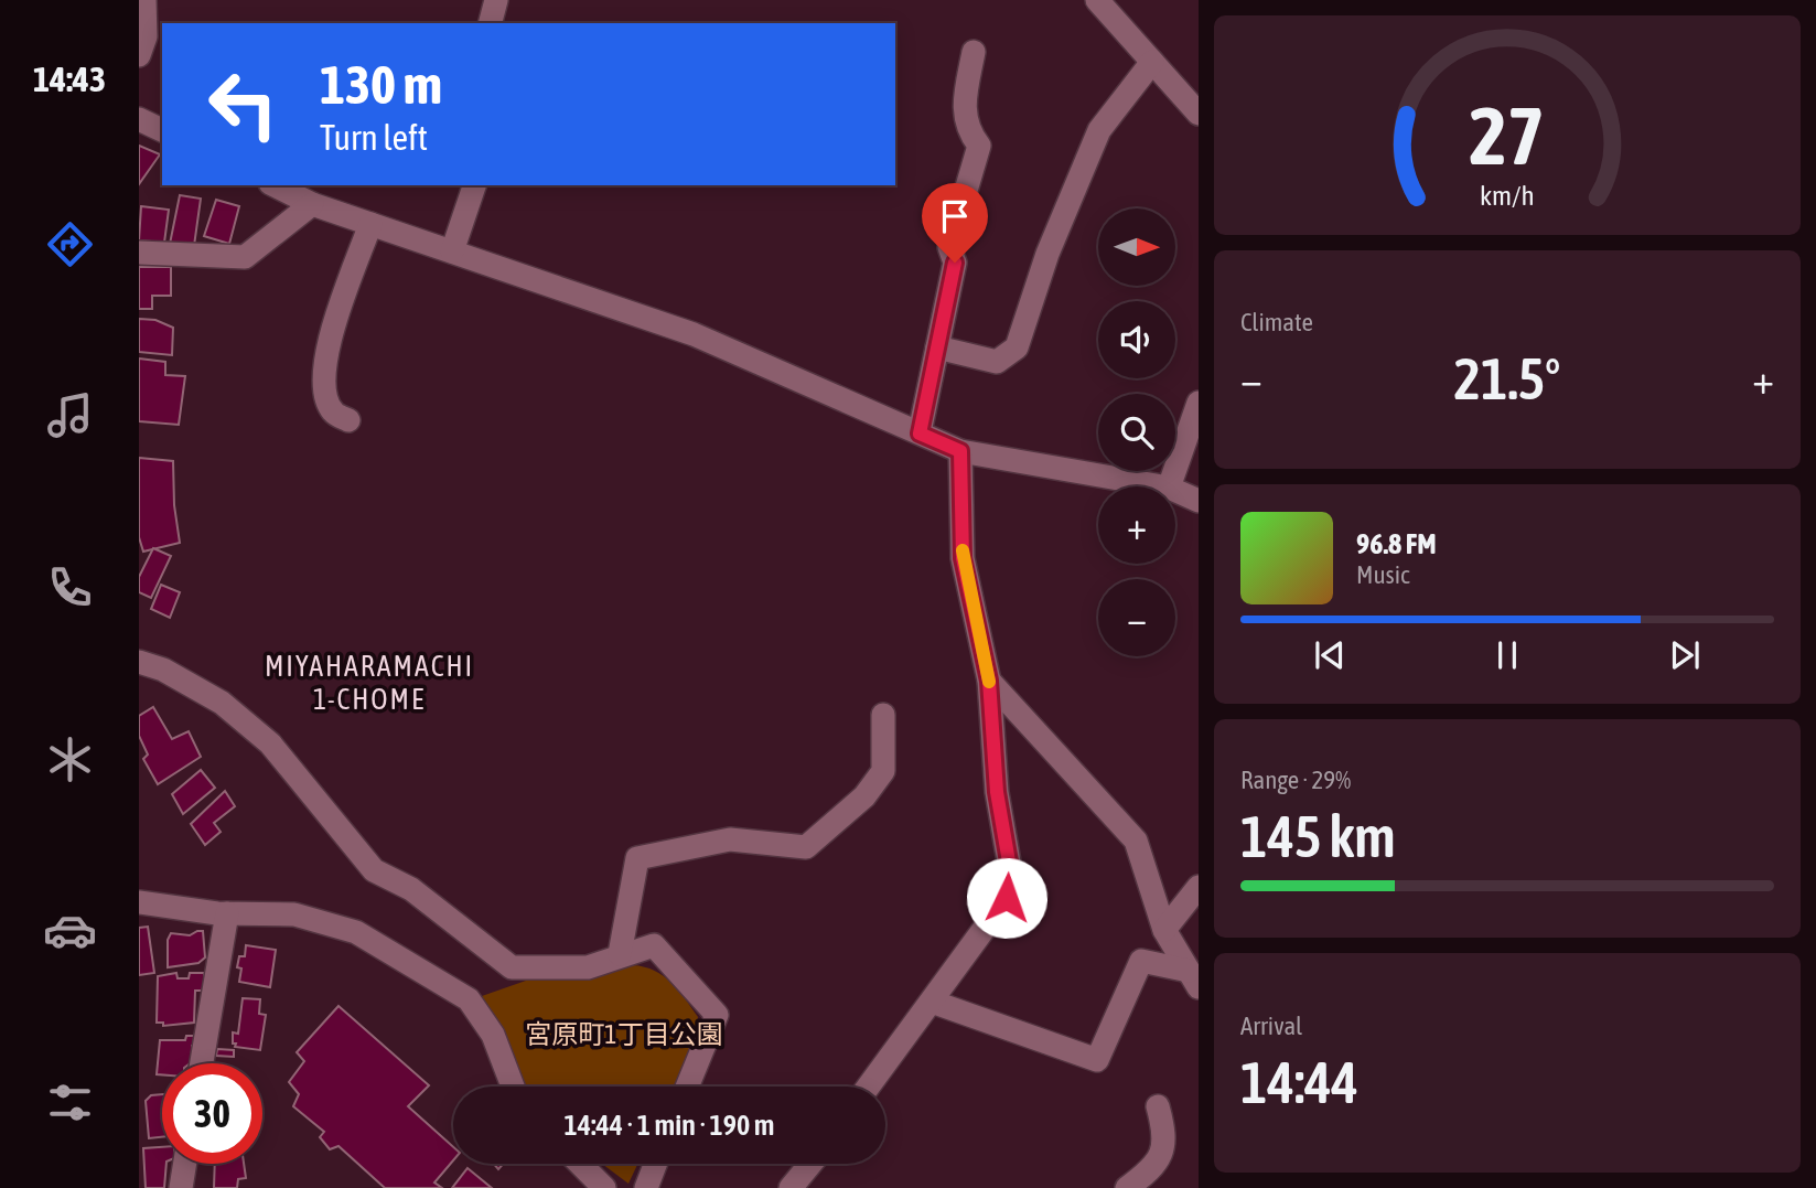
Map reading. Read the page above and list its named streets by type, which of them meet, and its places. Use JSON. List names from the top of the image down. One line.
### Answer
{"districts":["MIYAHARAMACHI 1-CHOME"],"parks":["宮原町1丁目公園"],"north":"right","page":{"tabs":"14:43","turn":["130 m","Turn left"],"map_buttons":["+","−"],"tile":["Climate",["Range · 29%","145 km"],["Arrival","14:44"]],"heat":["−","21.5°","+"],"song":["96.8 FM","Music"],"limit":"30","trip":"14:44 · 1 min · 190 m","gauge":["27","km/h"]}}
